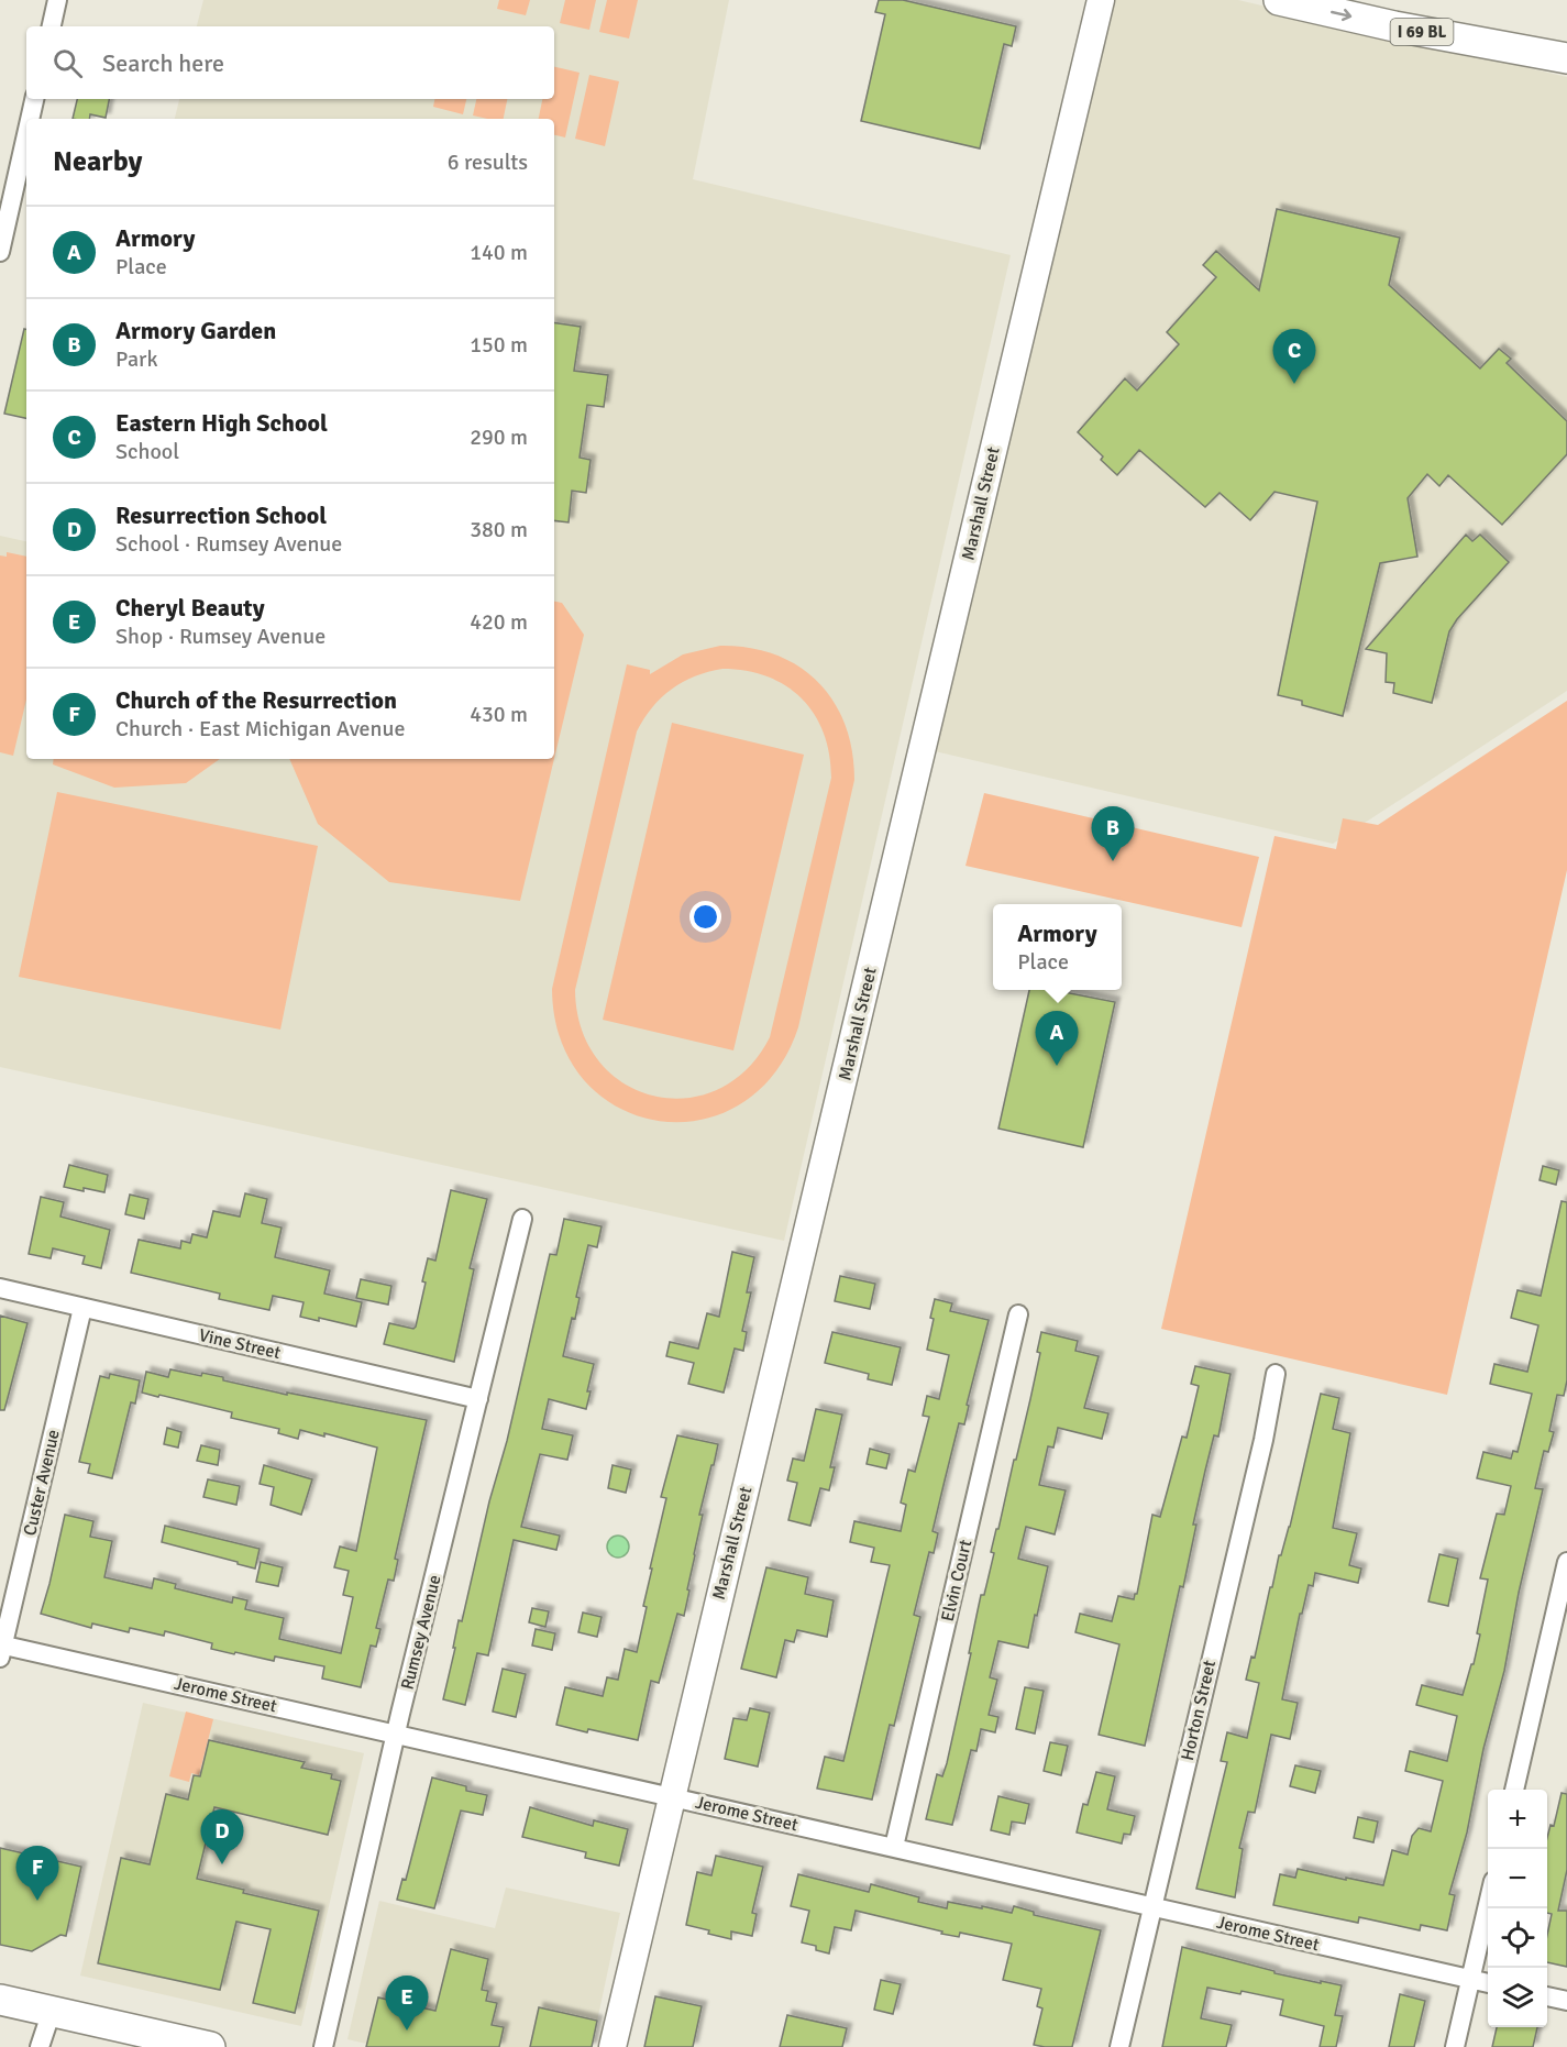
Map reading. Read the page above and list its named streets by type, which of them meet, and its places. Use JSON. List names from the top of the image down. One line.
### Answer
{"streets":{"main road":["I 69 BL"],"street":["Marshall Street","Vine Street","Custer Avenue","Elvin Court","Rumsey Avenue","Jerome Street","Horton Street"]},"crossings":[["Marshall Street","Jerome Street"],["Vine Street","Custer Avenue"],["Vine Street","Rumsey Avenue"],["Custer Avenue","Jerome Street"],["Elvin Court","Jerome Street"],["Rumsey Avenue","Jerome Street"],["Jerome Street","Horton Street"]],"page":{"search":"Search here","heading":["Nearby","6 results"],"list":[{"mark":"A","name":"Armory","note":"Place","value":"140 m"},{"mark":"B","name":"Armory Garden","note":"Park","value":"150 m"},{"mark":"C","name":"Eastern High School","note":"School","value":"290 m"},{"mark":"D","name":"Resurrection School","note":"School · Rumsey Avenue","value":"380 m"},{"mark":"E","name":"Cheryl Beauty","note":"Shop · Rumsey Avenue","value":"420 m"},{"mark":"F","name":"Church of the Resurrection","note":"Church · East Michigan Avenue","value":"430 m"}],"pins":["C","B","A","D","F","E"],"popup":["Armory","Place"],"map_buttons":["+","−"]}}
